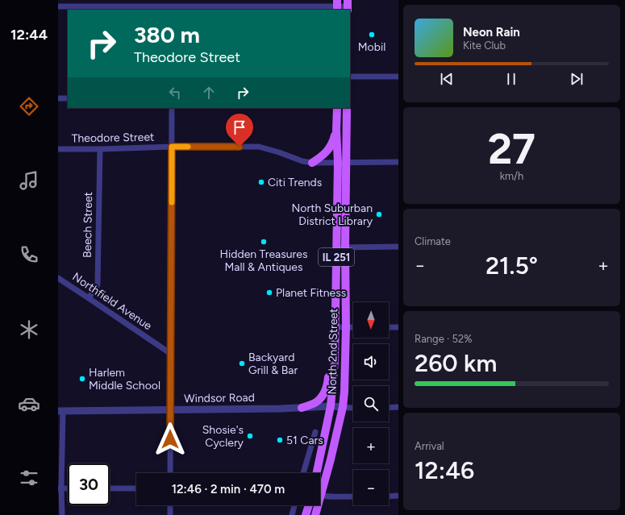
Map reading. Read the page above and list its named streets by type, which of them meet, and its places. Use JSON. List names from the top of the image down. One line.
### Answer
{"streets":{"main road":["IL 251","North 2nd Street"],"street":["Theodore Street","Beech Street","Northfield Avenue","Windsor Road"]},"crossings":[["Theodore Street","Beech Street"],["Theodore Street","North 2nd Street"],["Beech Street","Northfield Avenue"],["North 2nd Street","Windsor Road"]],"places":["Mobil","Citi Trends","North Suburban District Library","Hidden Treasures Mall & Antiques","Planet Fitness","Backyard Grill & Bar","Harlem Middle School","Shosie's Cyclery","51 Cars"],"north":"bottom","page":{"tabs":"12:44","turn":["380 m","Theodore Street"],"song":["Neon Rain","Kite Club"],"tile":[["27","km/h"],"Climate",["Range · 52%","260 km"],["Arrival","12:46"]],"heat":["−","21.5°","+"],"map_buttons":["+","−"],"limit":"30","trip":"12:46 · 2 min · 470 m"}}
